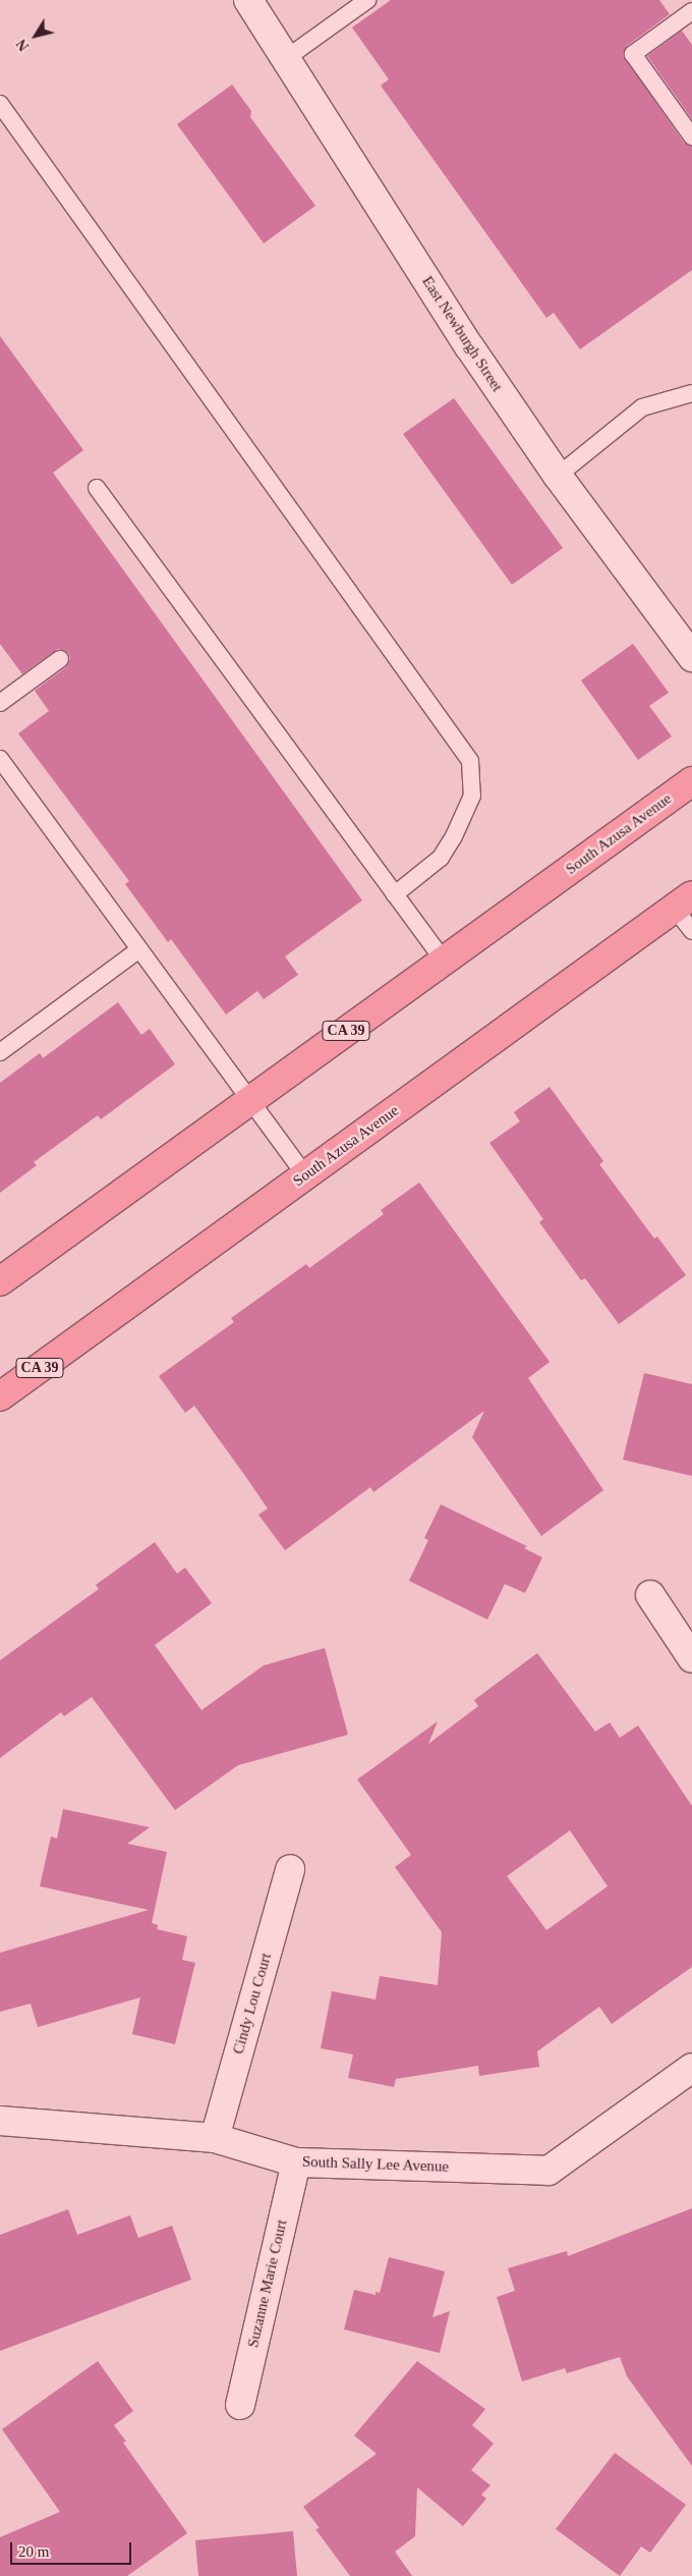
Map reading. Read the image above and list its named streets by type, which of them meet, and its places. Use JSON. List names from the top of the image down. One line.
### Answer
{"streets":{"main road":["South Azusa Avenue","CA 39"],"street":["East Newburgh Street","Cindy Lou Court","South Sally Lee Avenue","Suzanne Marie Court"]},"crossings":[["Cindy Lou Court","South Sally Lee Avenue"],["South Sally Lee Avenue","Suzanne Marie Court"]],"scale_bar":"20 m","north":"bottom left"}
